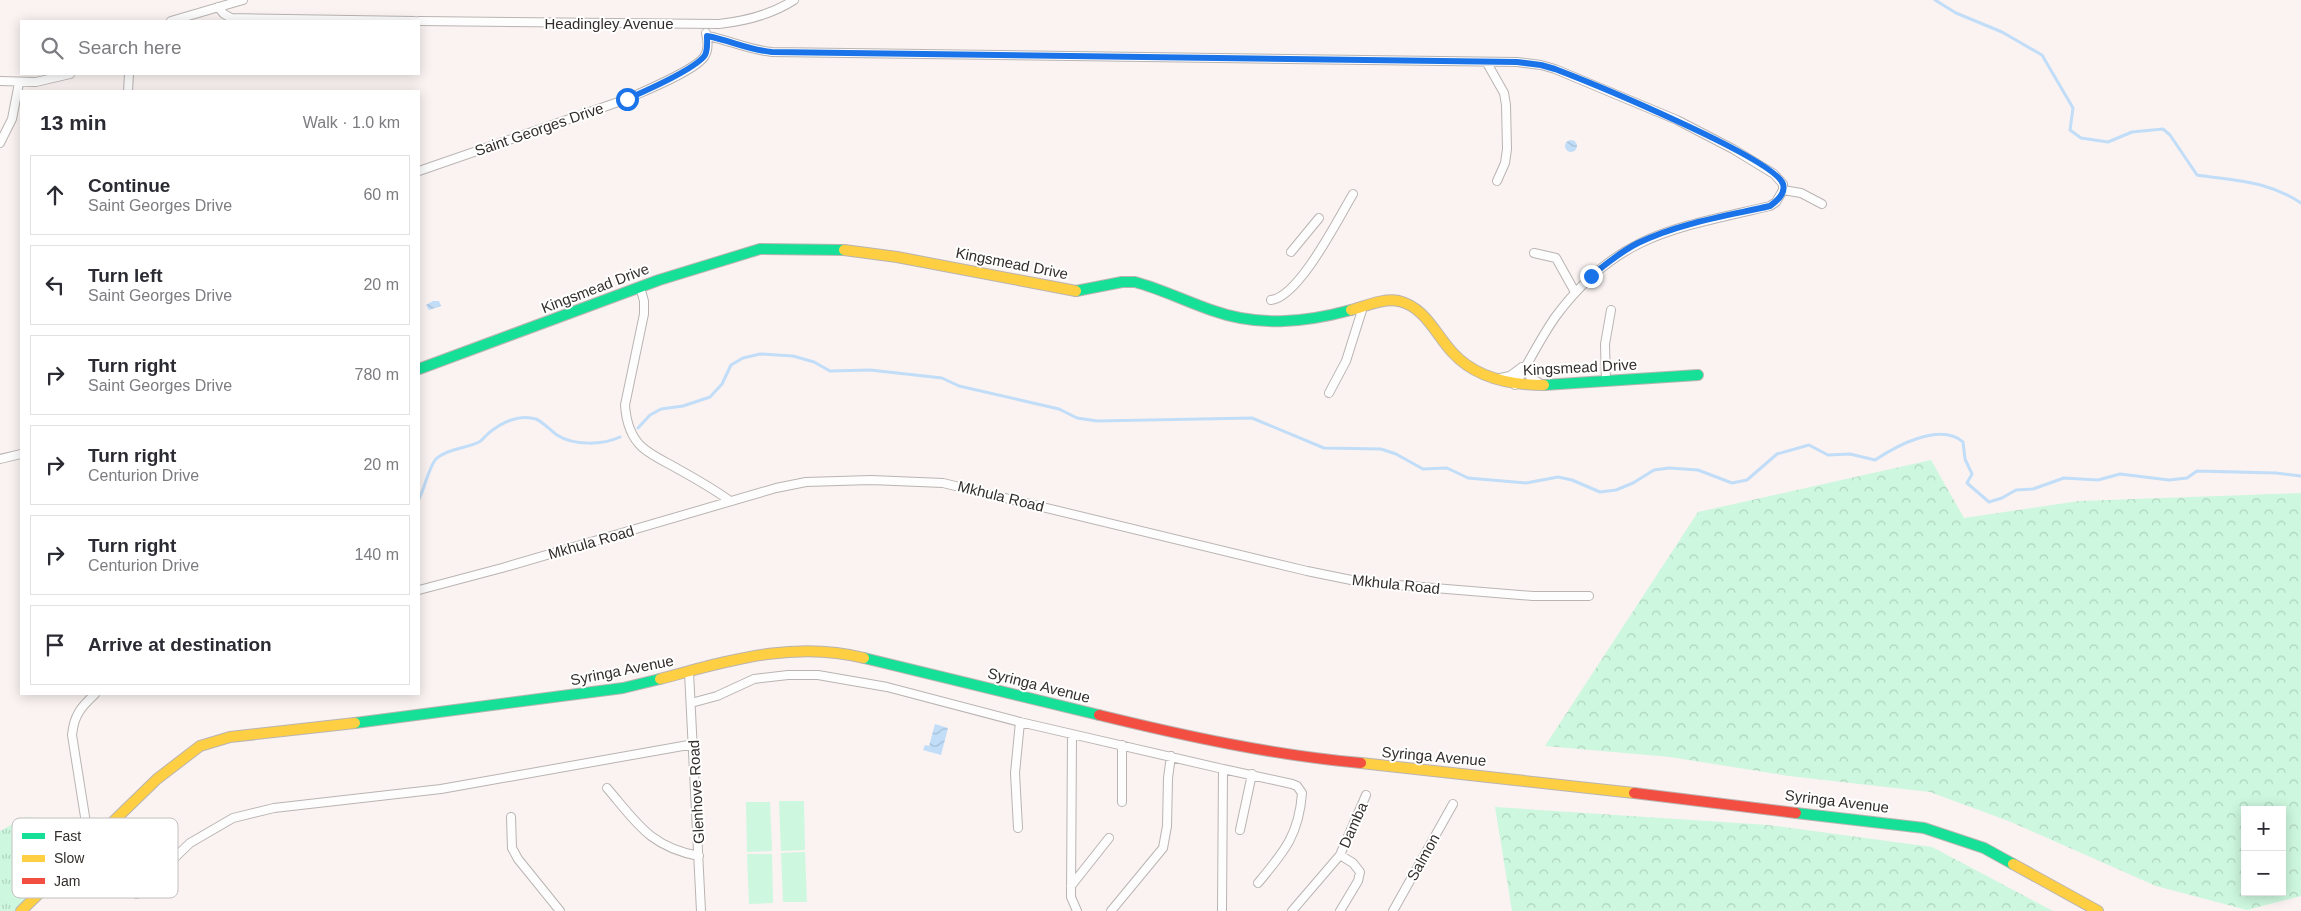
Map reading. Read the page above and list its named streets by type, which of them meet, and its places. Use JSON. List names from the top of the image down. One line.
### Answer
{"streets":{"street":["Headingley Avenue","Saint Georges Drive","Kingsmead Drive","Mkhula Road","Syringa Avenue","Glenhove Road","Damba","Salmon"]},"crossings":[["Syringa Avenue","Glenhove Road"]],"legend":["Fast","Slow","Jam"],"page":{"search":"Search here","heading":["13 min","Walk · 1.0 km"],"list":[["Continue","Saint Georges Drive","60 m"],["Turn left","Saint Georges Drive","20 m"],["Turn right","Saint Georges Drive","780 m"],["Turn right","Centurion Drive","20 m"],["Turn right","Centurion Drive","140 m"],"Arrive at destination"],"map_buttons":["+","−"]}}
